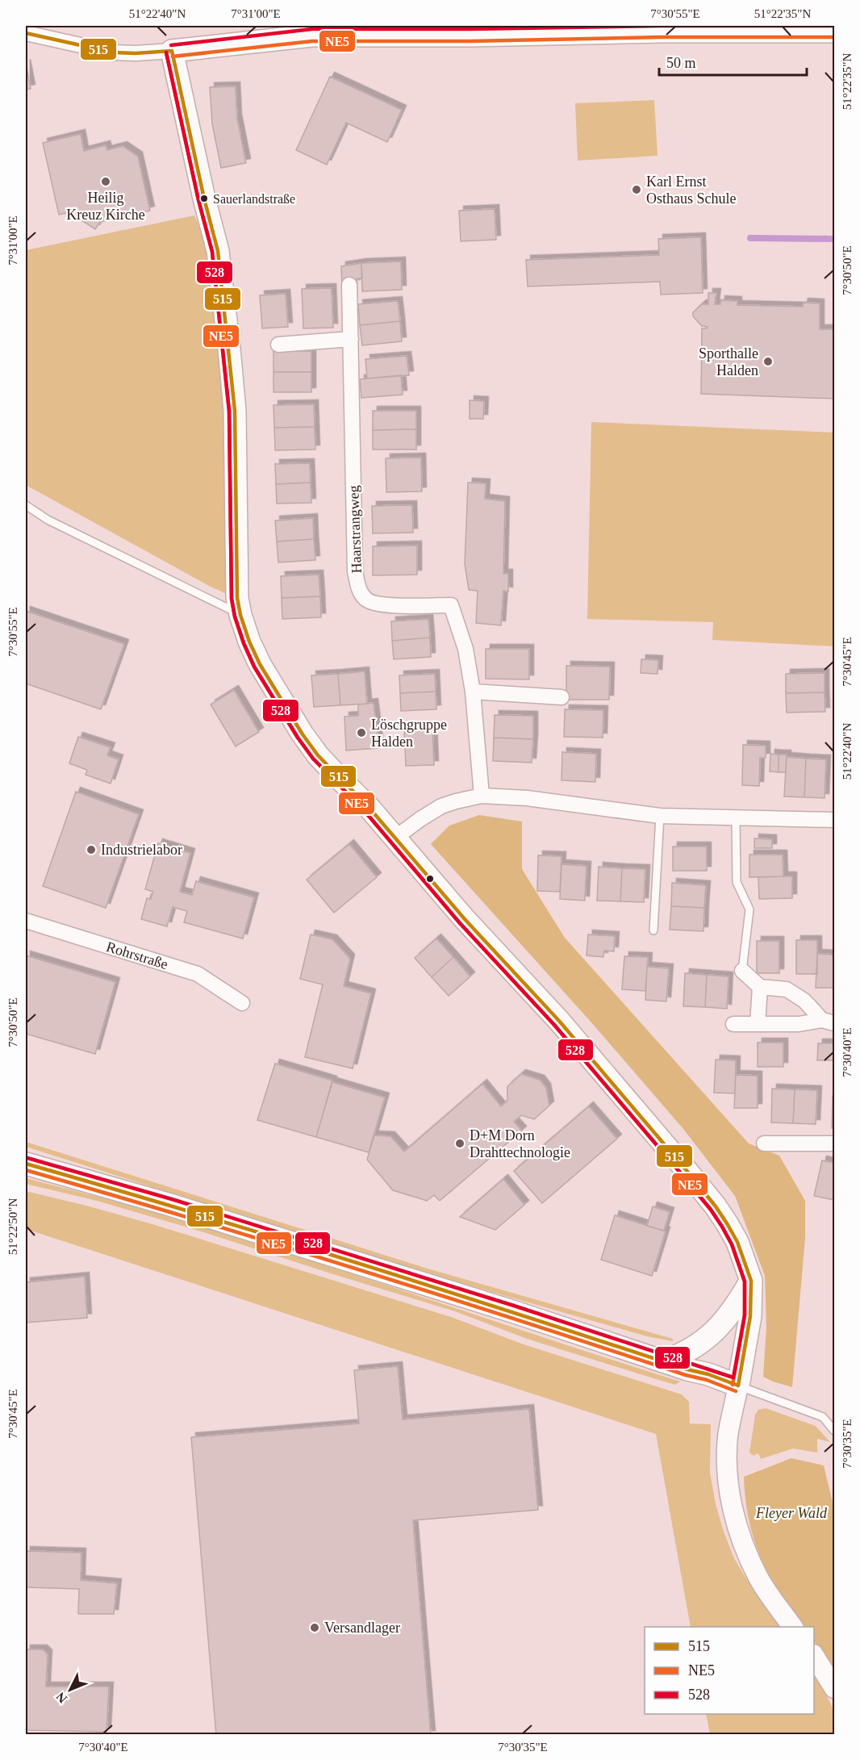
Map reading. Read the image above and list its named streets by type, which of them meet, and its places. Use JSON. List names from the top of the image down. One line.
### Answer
{"streets":{"street":["Haarstrangweg","Rohrstraße"]},"parks":["Fleyer Wald"],"places":["Heilig Kreuz Kirche","Karl Ernst Osthaus Schule","Sauerlandstraße","Sporthalle Halden","Löschgruppe Halden","Industrielabor","D+M Dorn Drahttechnologie","Versandlager"],"lines":["transit line 528","transit line 515","transit line NE5"],"legend":["515","NE5","528"],"scale_bar":"50 m","north":"bottom left","coordinates":["51°22'40\"N","7°31'00\"E","7°30'55\"E","51°22'35\"N","7°30'50\"E","7°30'45\"E","7°30'40\"E","51°22'50\"N","7°30'35\"E"]}
